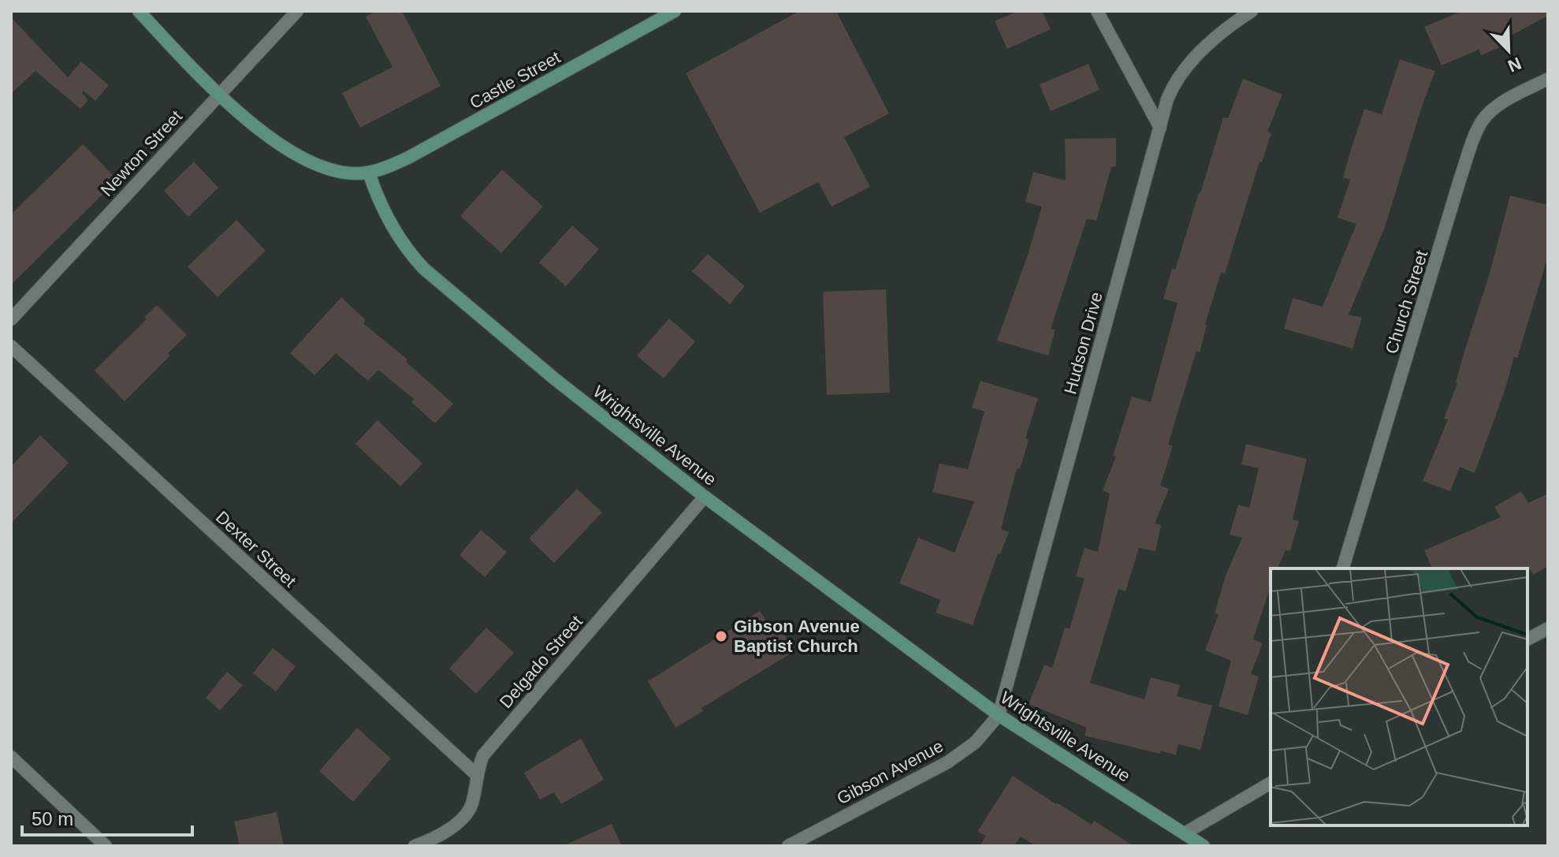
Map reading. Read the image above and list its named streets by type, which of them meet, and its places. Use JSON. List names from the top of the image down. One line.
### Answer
{"streets":{"street":["Castle Street","Newton Street","Church Street","Hudson Drive","Wrightsville Avenue","Dexter Street","Delgado Street","Gibson Avenue"]},"crossings":[["Castle Street","Wrightsville Avenue"],["Hudson Drive","Wrightsville Avenue"],["Hudson Drive","Gibson Avenue"],["Wrightsville Avenue","Delgado Street"],["Wrightsville Avenue","Gibson Avenue"],["Dexter Street","Delgado Street"]],"places":["Gibson Avenue Baptist Church"],"scale_bar":"50 m","north":"bottom right"}
